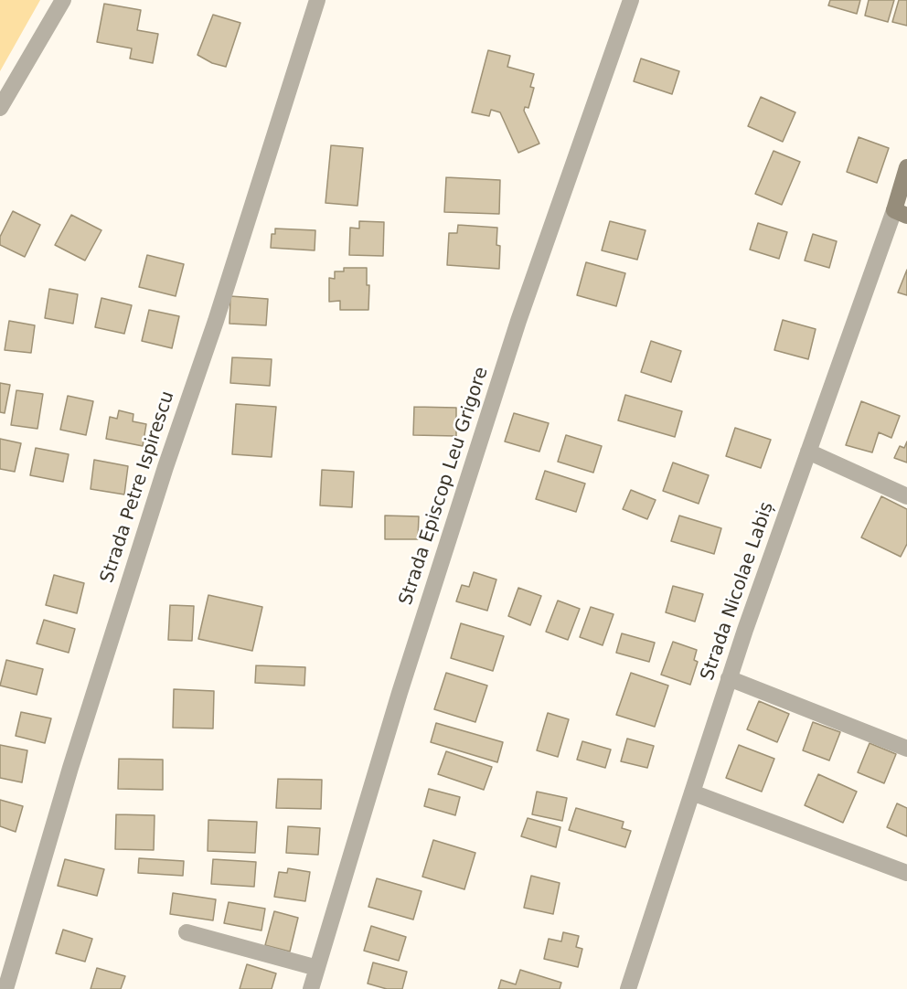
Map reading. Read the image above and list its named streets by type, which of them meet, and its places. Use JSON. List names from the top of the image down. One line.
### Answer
{"streets":{"street":["Strada Episcop Leu Grigore","Strada Petre Ispirescu","Strada Nicolae Labiș"]}}
